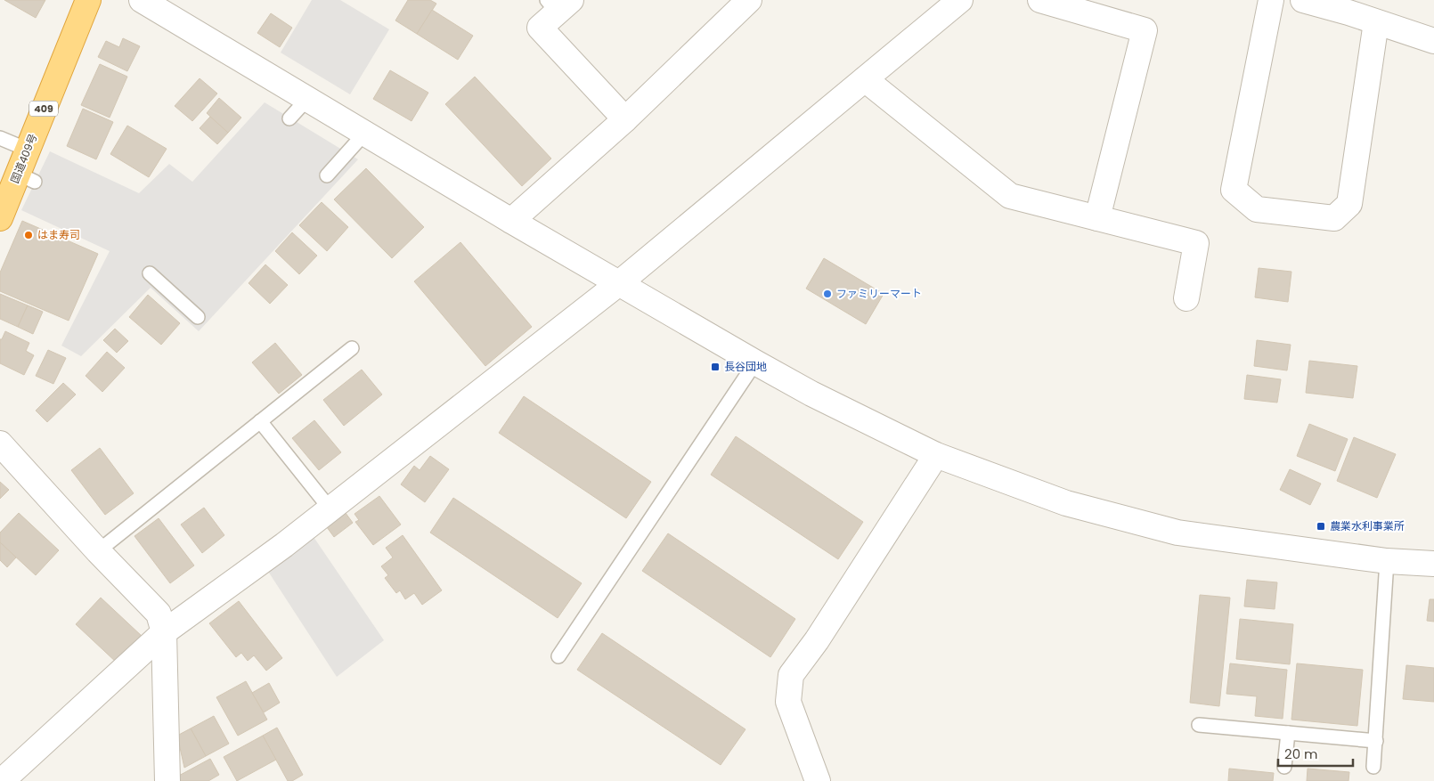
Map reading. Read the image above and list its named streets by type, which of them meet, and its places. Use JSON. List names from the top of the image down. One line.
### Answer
{"streets":{"highway":["409","国道409号"]},"places":{"other":["はま寿司","ファミリーマート"],"transit":["長谷団地","農業水利事業所"]},"scale_bar":"20 m"}
